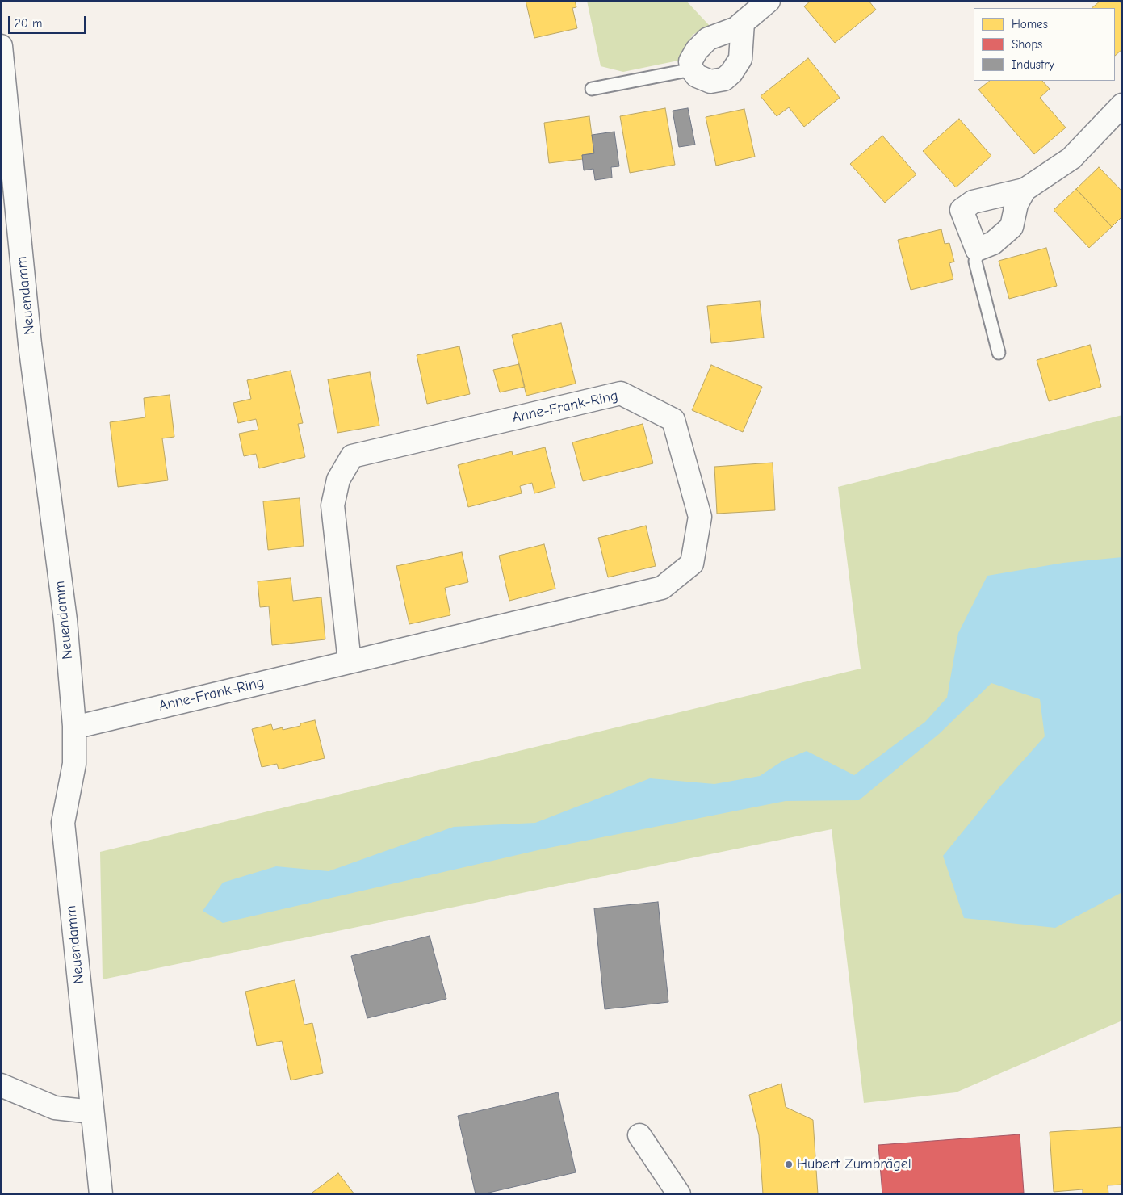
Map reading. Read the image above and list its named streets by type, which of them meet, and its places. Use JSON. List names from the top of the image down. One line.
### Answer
{"streets":{"street":["Neuendamm","Anne-Frank-Ring"]},"crossings":[["Neuendamm","Anne-Frank-Ring"]],"places":["Hubert Zumbrägel"],"legend":["Homes","Shops","Industry"],"scale_bar":"20 m"}
